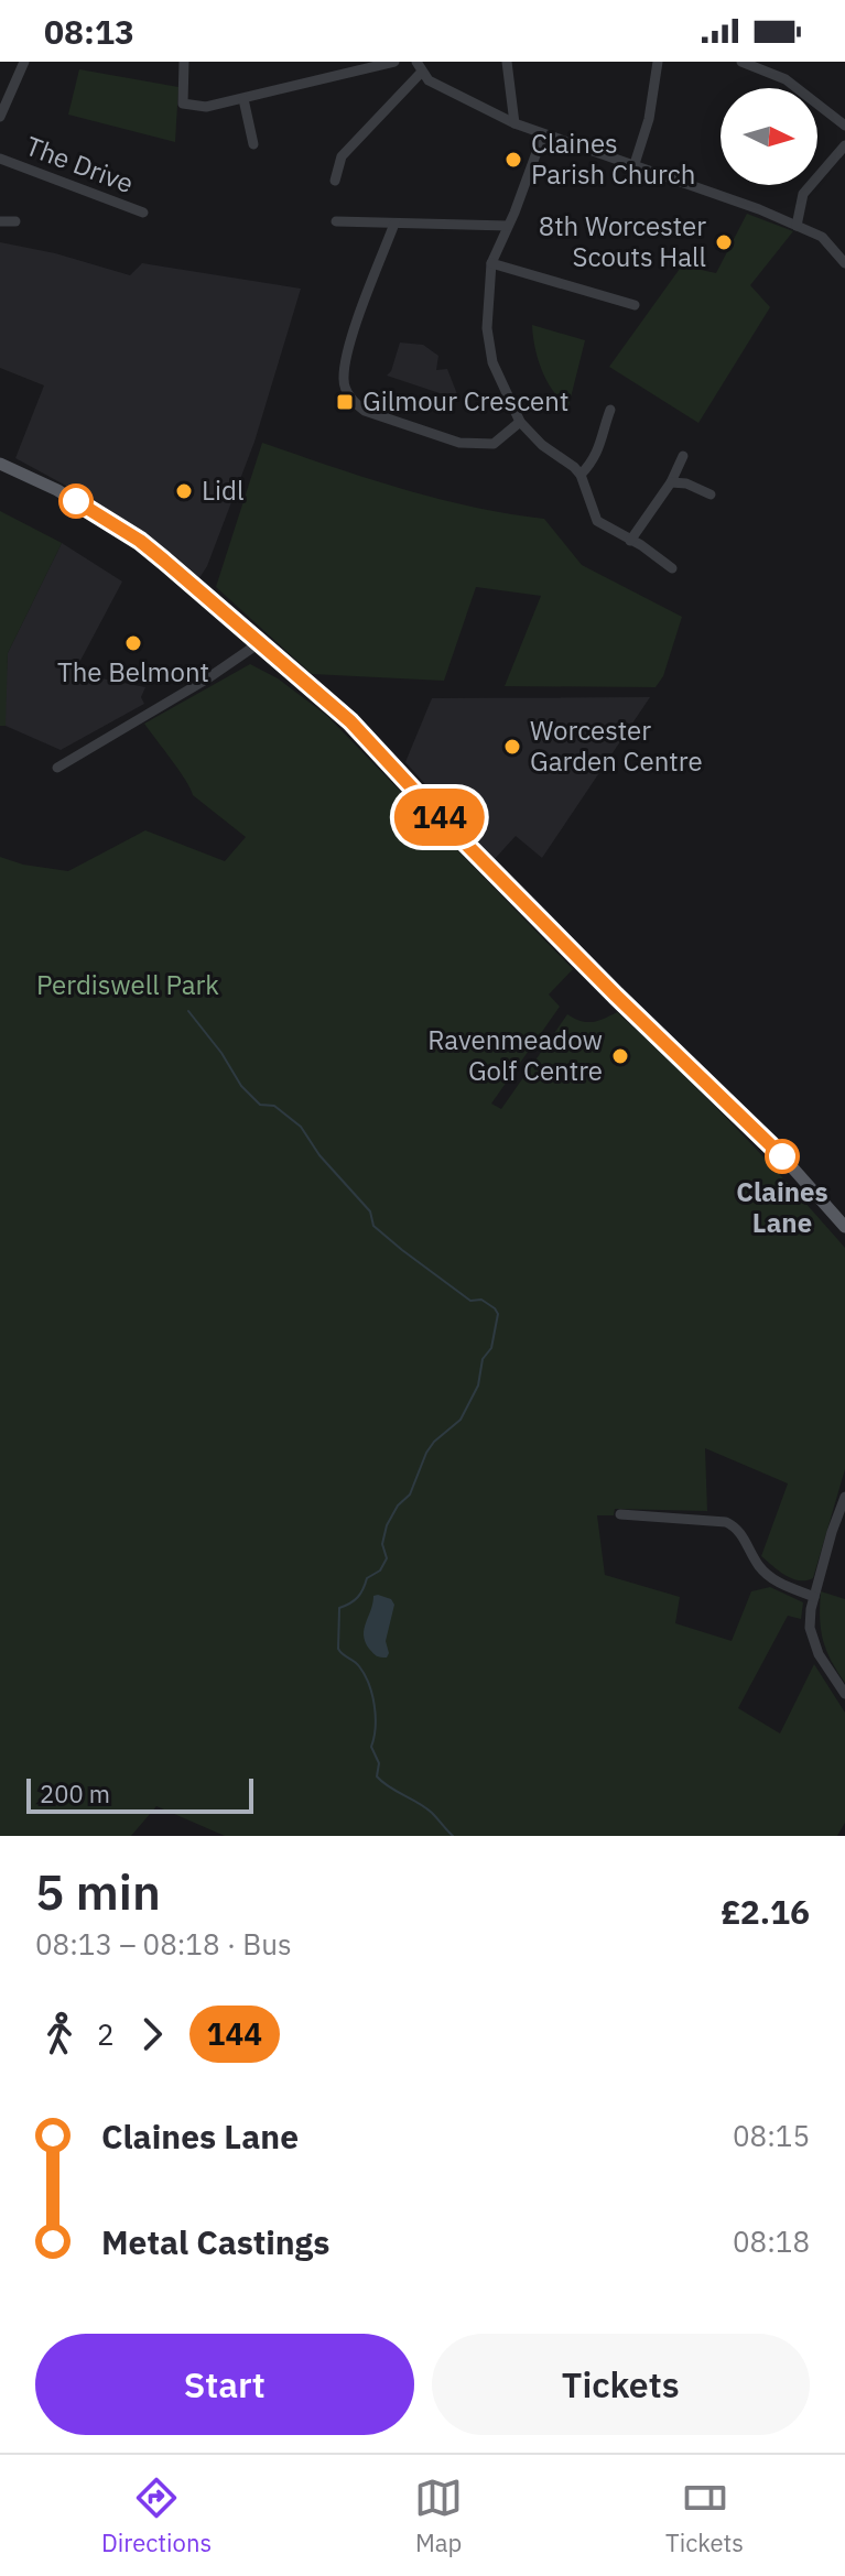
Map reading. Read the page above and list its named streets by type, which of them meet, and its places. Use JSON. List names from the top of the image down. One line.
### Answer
{"streets":{"street":["The Drive"]},"parks":["Perdiswell Park"],"places":{"other":["Claines Parish Church","8th Worcester Scouts Hall","Lidl","The Belmont","Worcester Garden Centre","Ravenmeadow Golf Centre","Claines Lane"],"transit":["Gilmour Crescent"]},"lines":["bus line 144"],"scale_bar":"200 m","north":"right","page":{"status":"08:13","on_map":"144","scale":"200 m","heading":["5 min","08:13 – 08:18 · Bus","£2.16"],"legs":["2","144"],"list":[{"name":"Claines Lane","value":"08:15"},{"name":"Metal Castings","value":"08:18"}],"buttons":["Start","Tickets"],"tabs":["Directions","Map","Tickets"]}}
